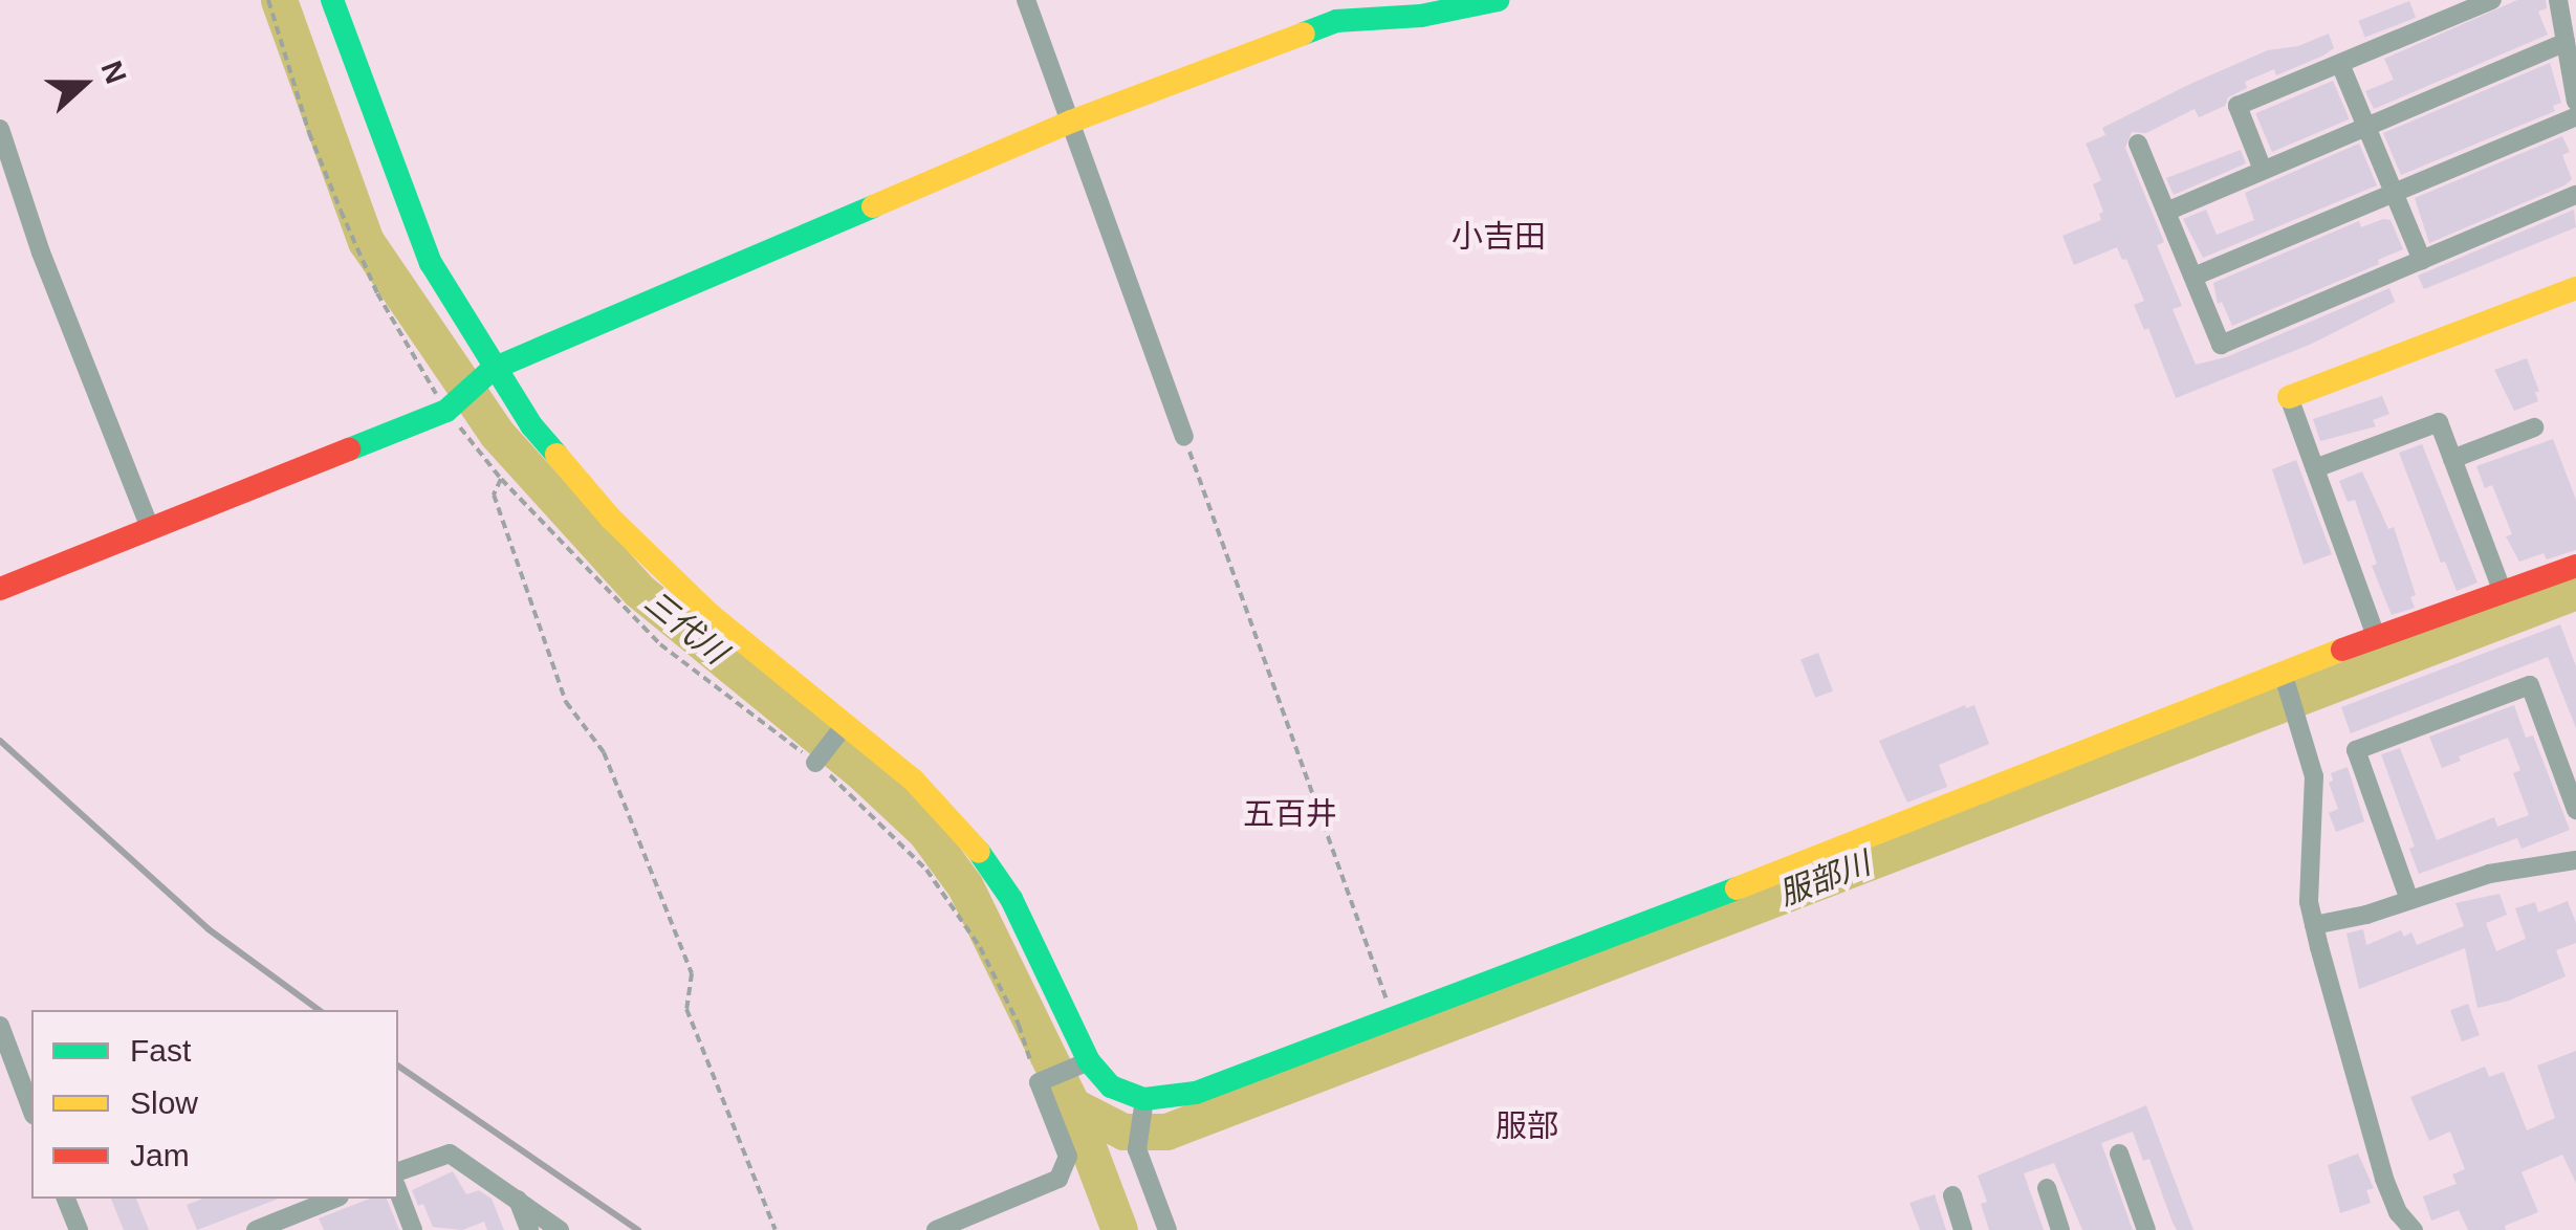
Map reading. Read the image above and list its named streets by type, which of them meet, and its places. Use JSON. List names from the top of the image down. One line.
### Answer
{"districts":["小吉田","五百井","服部"],"water":["三代川","服部川"],"legend":["Fast","Slow","Jam"],"north":"right"}
